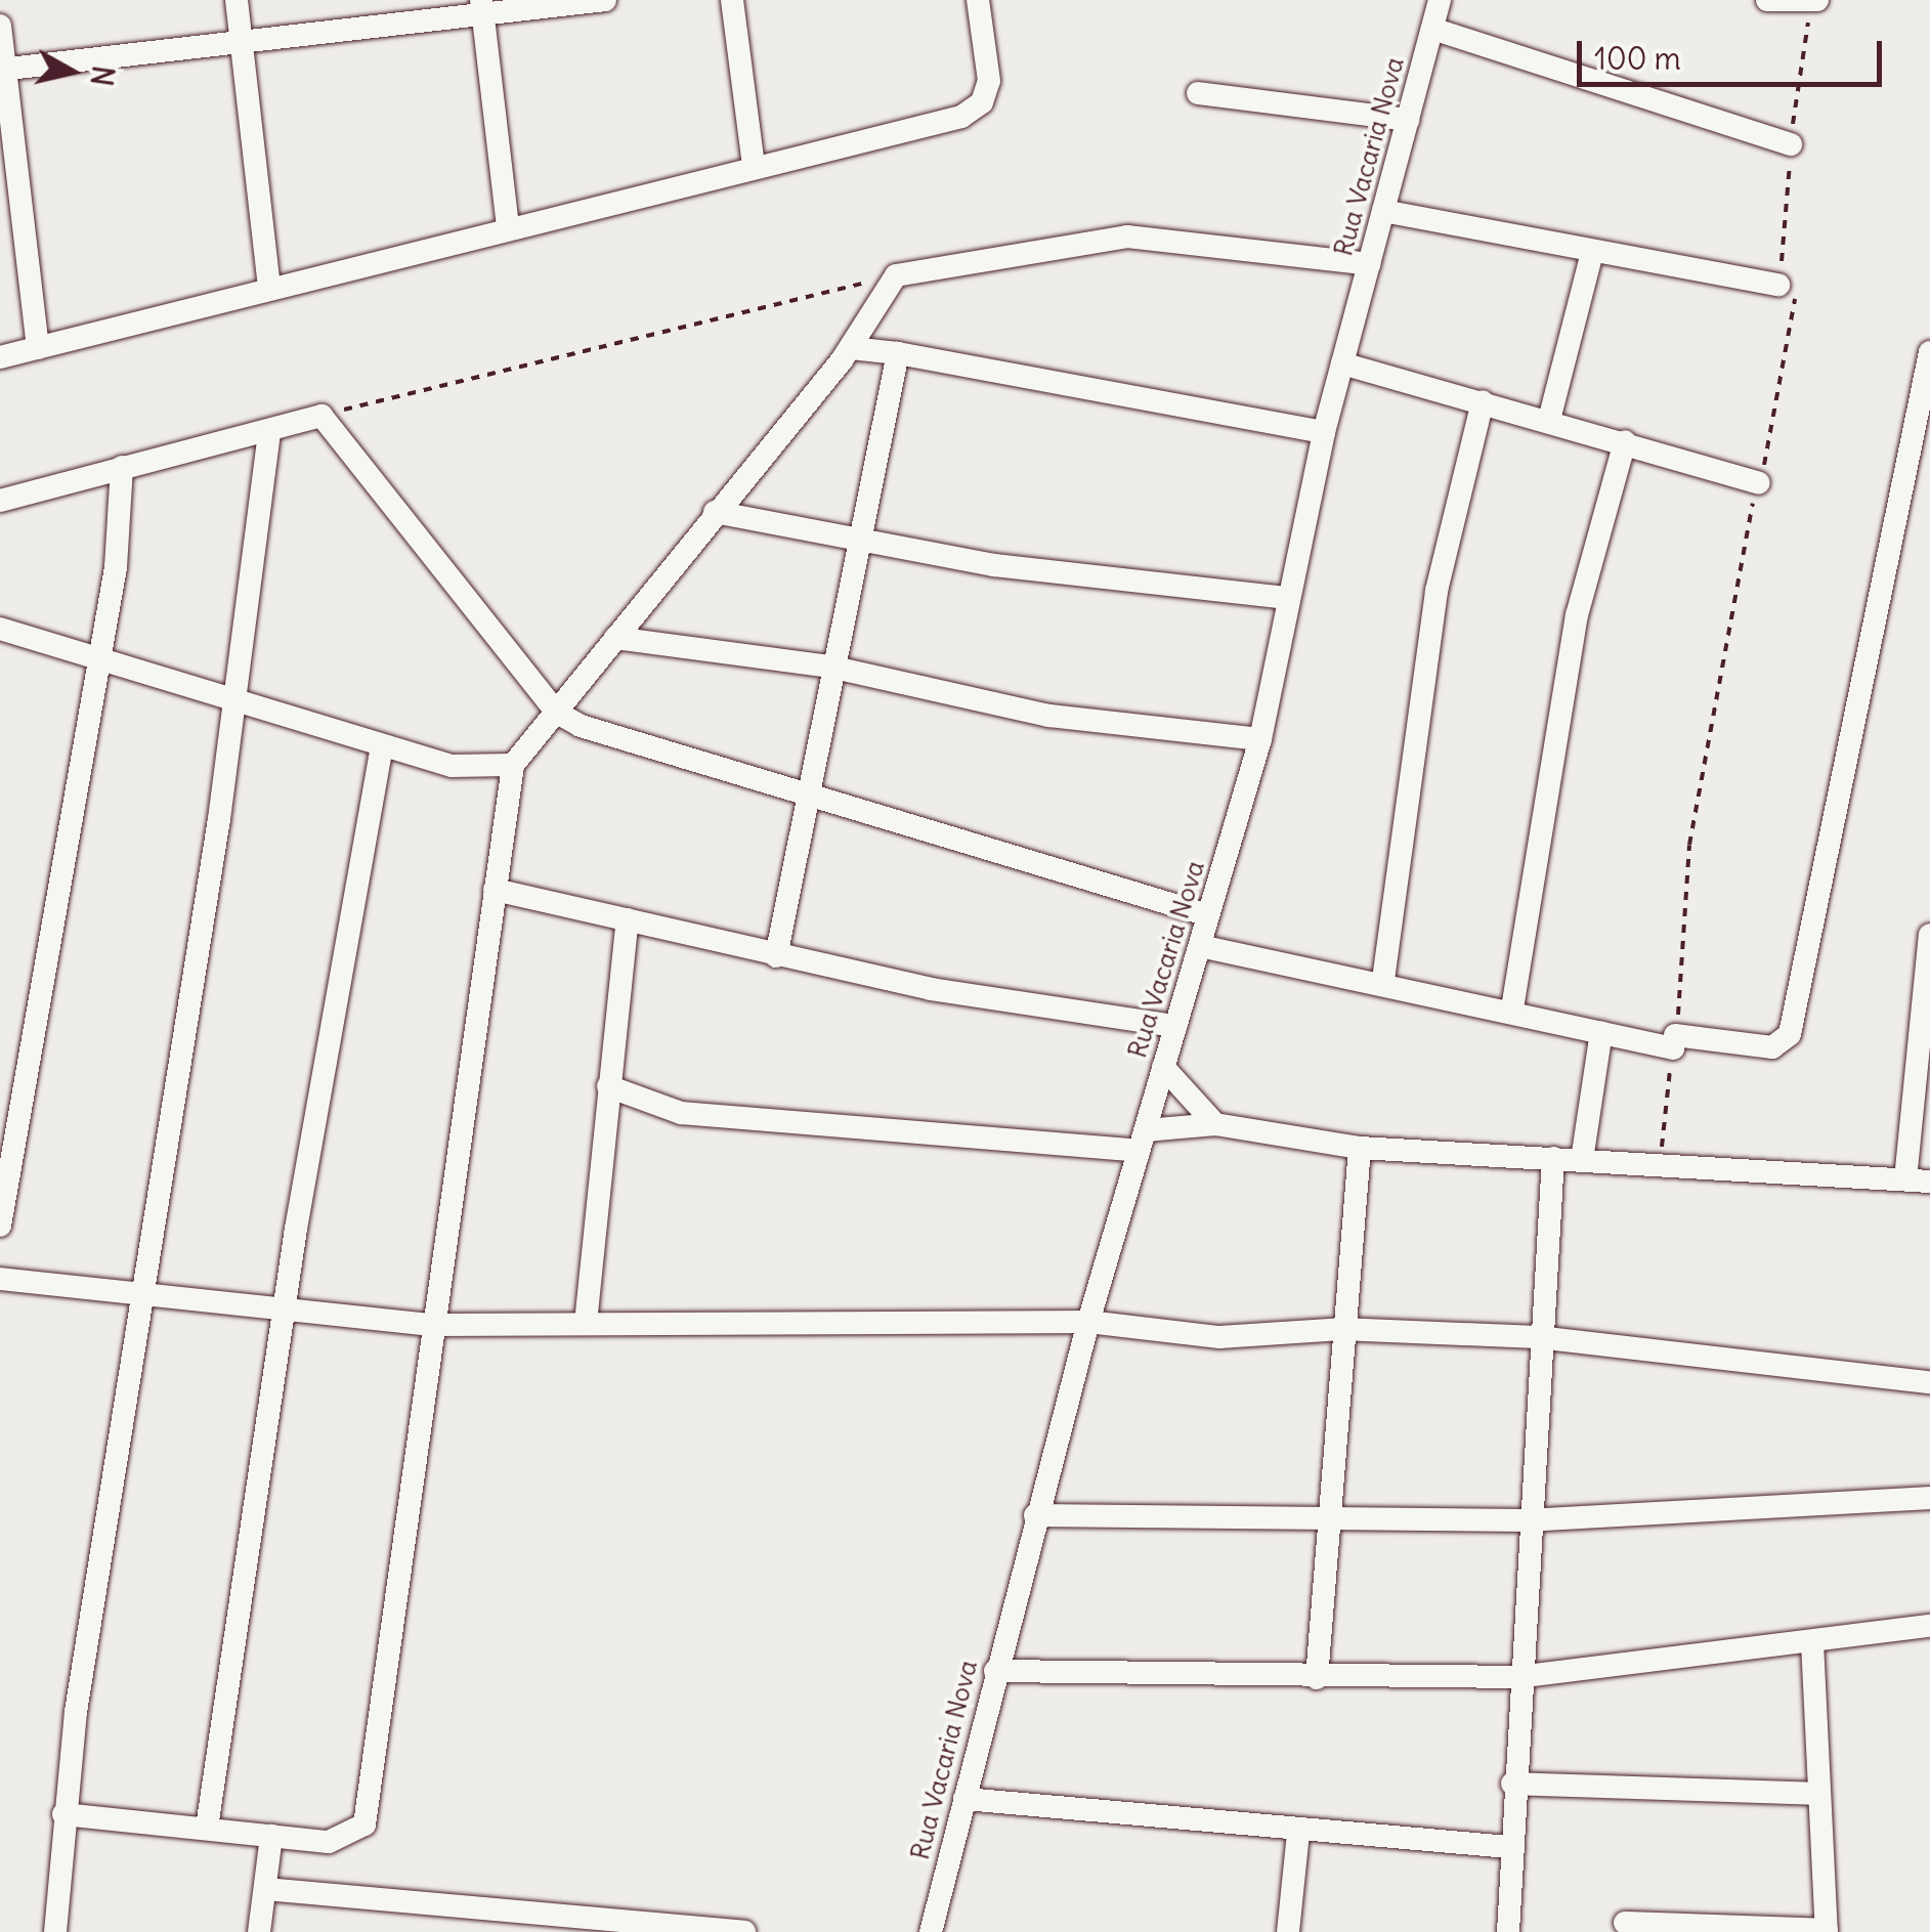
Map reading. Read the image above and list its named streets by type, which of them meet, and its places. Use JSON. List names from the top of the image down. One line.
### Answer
{"streets":{"street":["Rua Vacaria Nova"]},"scale_bar":"100 m","north":"right"}
